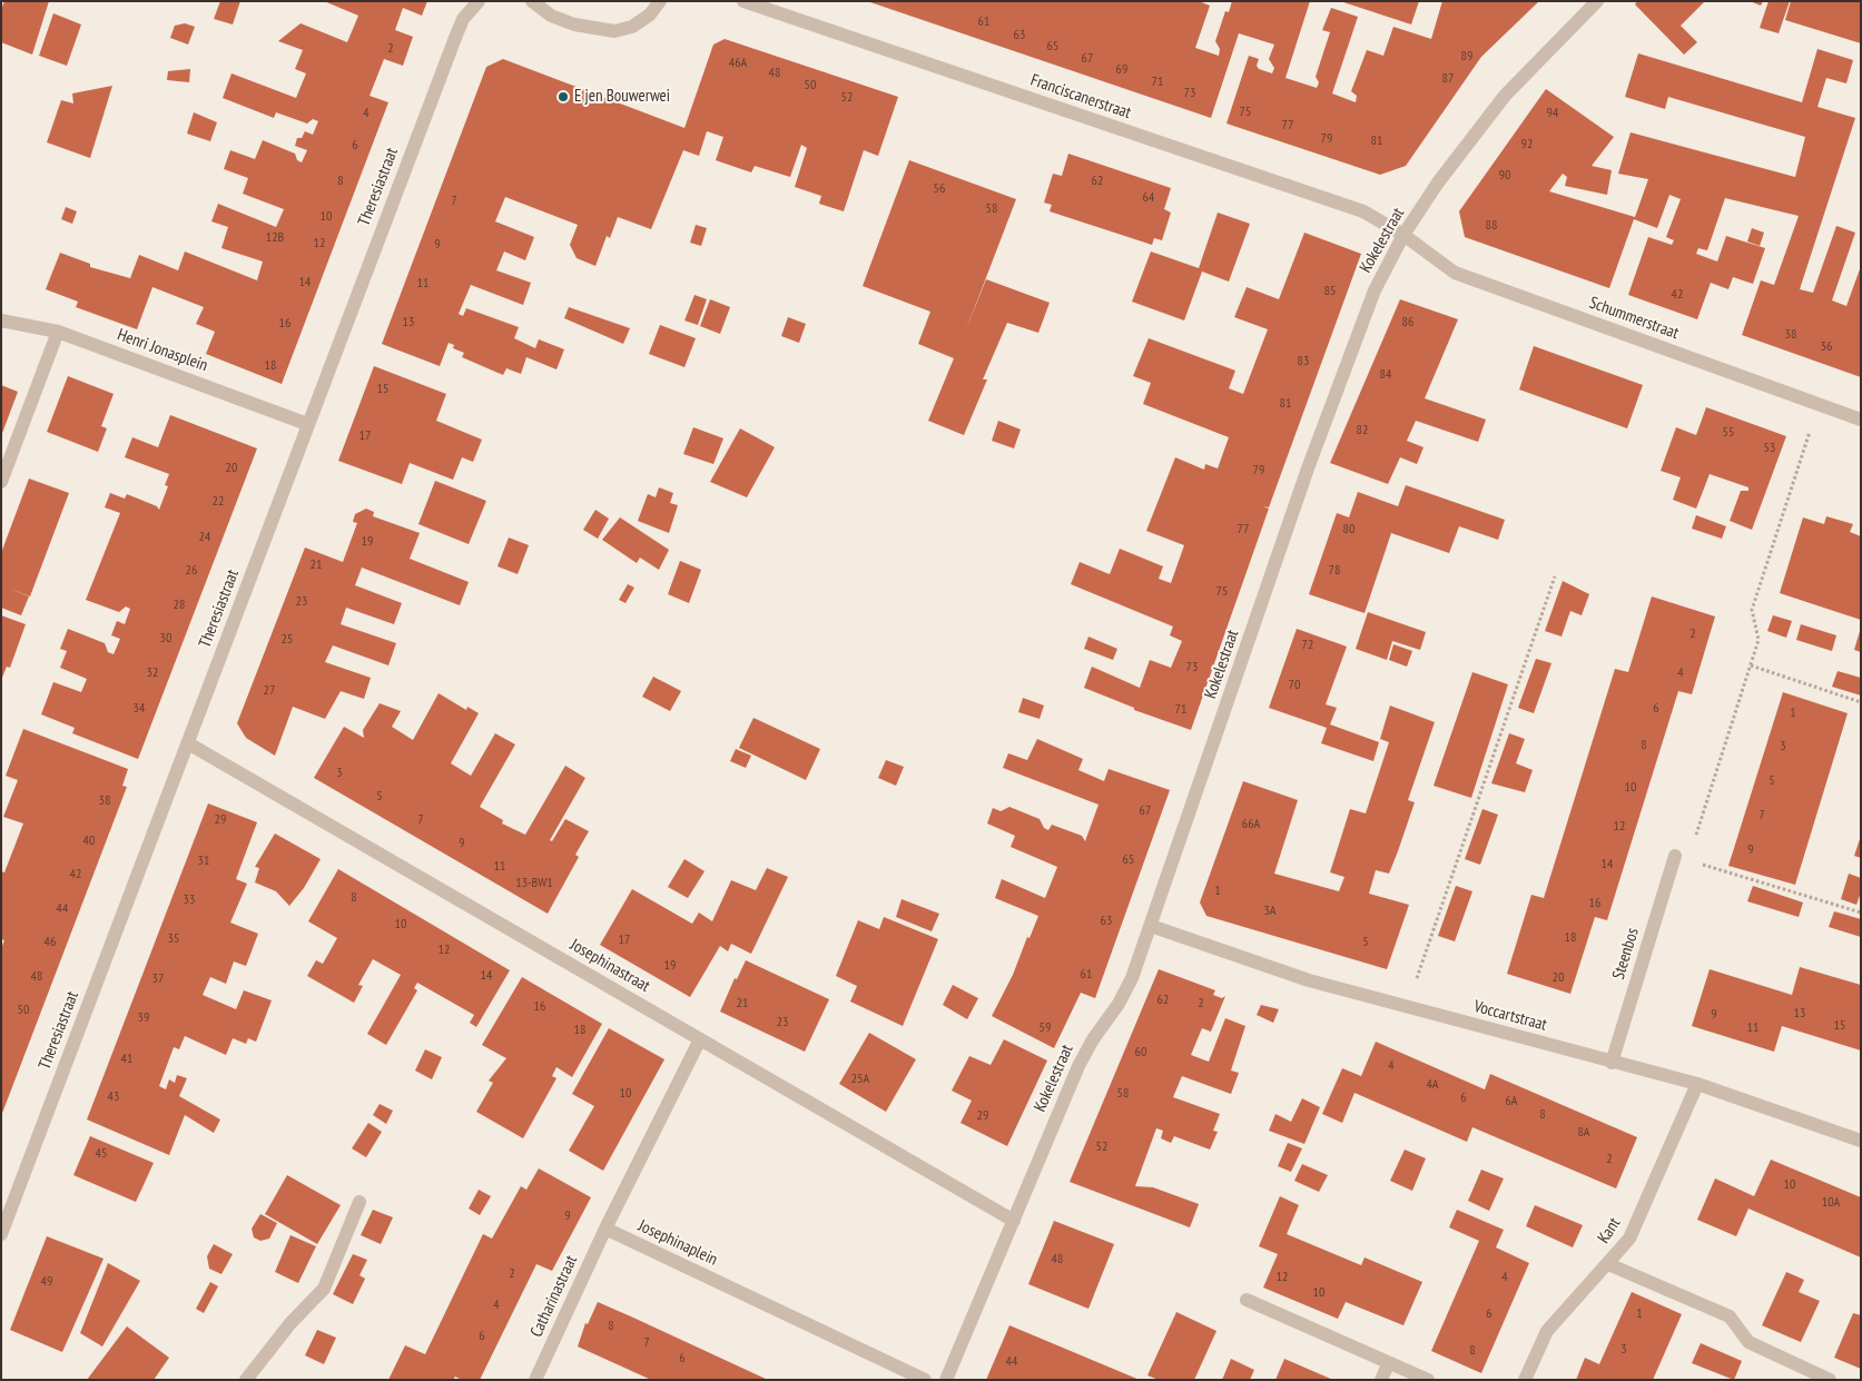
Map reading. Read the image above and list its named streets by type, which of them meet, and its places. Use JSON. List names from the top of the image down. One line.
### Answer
{"streets":{"street":["Franciscanerstraat","Theresiastraat","Kokelestraat","Schummerstraat","Henri Jonasplein","Steenbos","Josephinastraat","Voccartstraat","Kant","Josephinaplein","Catharinastraat"]},"crossings":[["Franciscanerstraat","Kokelestraat"],["Franciscanerstraat","Schummerstraat"],["Theresiastraat","Henri Jonasplein"],["Theresiastraat","Josephinastraat"],["Kokelestraat","Schummerstraat"],["Kokelestraat","Josephinastraat"],["Kokelestraat","Voccartstraat"],["Steenbos","Voccartstraat"],["Voccartstraat","Kant"],["Josephinaplein","Catharinastraat"]],"places":["E jen Bouwerwei"],"house_numbers":["61","63","65","2","89","67","46A","69","48","87","71","50","73","52","75","4","94","77","79","81","92","6","90","8","62","56","64","7","58","10","88","12B","12","9","14","11","85","42","13","86","16","38","36","83","18","84","15","81","82","55","17","53","20","79","22","77","80","24","19","21","26","78","75","23","28","2","30","25","72","73","32","4","70","27","34","6","71","1","8","3","3","5","10","5","38","67","7","29","7","66A","12","40","9","9","65","31","14","11","42","13-BW1","1","8","33","16","44","3A","63","10","18","35","17","46","5","12","19","61","14","48","20","37","62","21","2","16","50","13","9","39","23","15","59","11","18","60","41","4","25A","4A","10","58","43","6","6A","8","29","8A","52","45","2","10","10A","9","48","2","12","4","49","10","4","6","1","8","6","7","3","8","6","44"]}
